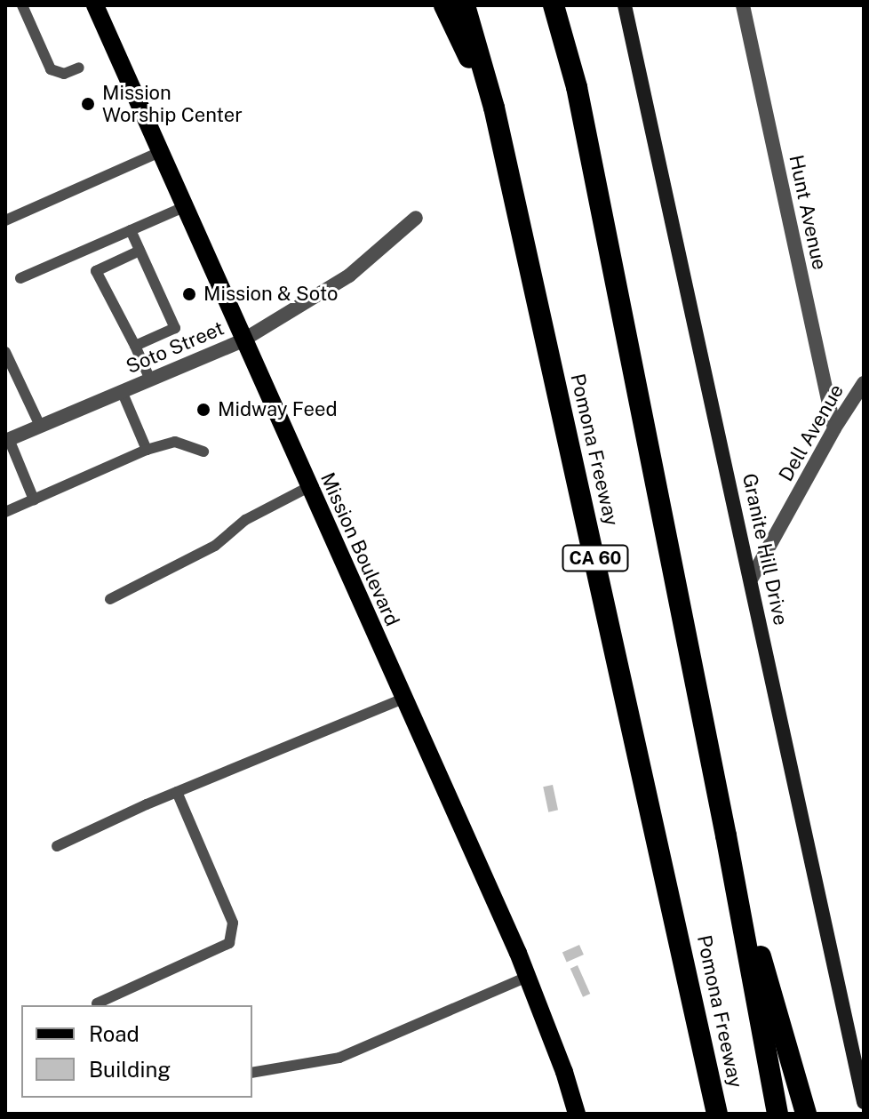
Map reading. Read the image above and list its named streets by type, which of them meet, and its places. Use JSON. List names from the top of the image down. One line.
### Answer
{"streets":{"highway":["Pomona Freeway","CA 60"],"main road":["Mission Boulevard"],"street":["Hunt Avenue","Soto Street","Dell Avenue","Granite Hill Drive"]},"crossings":[["Hunt Avenue","Dell Avenue"],["Soto Street","Mission Boulevard"],["Dell Avenue","Granite Hill Drive"]],"places":["Mission Worship Center","Mission & Soto","Midway Feed"],"legend":["Road","Building"]}
